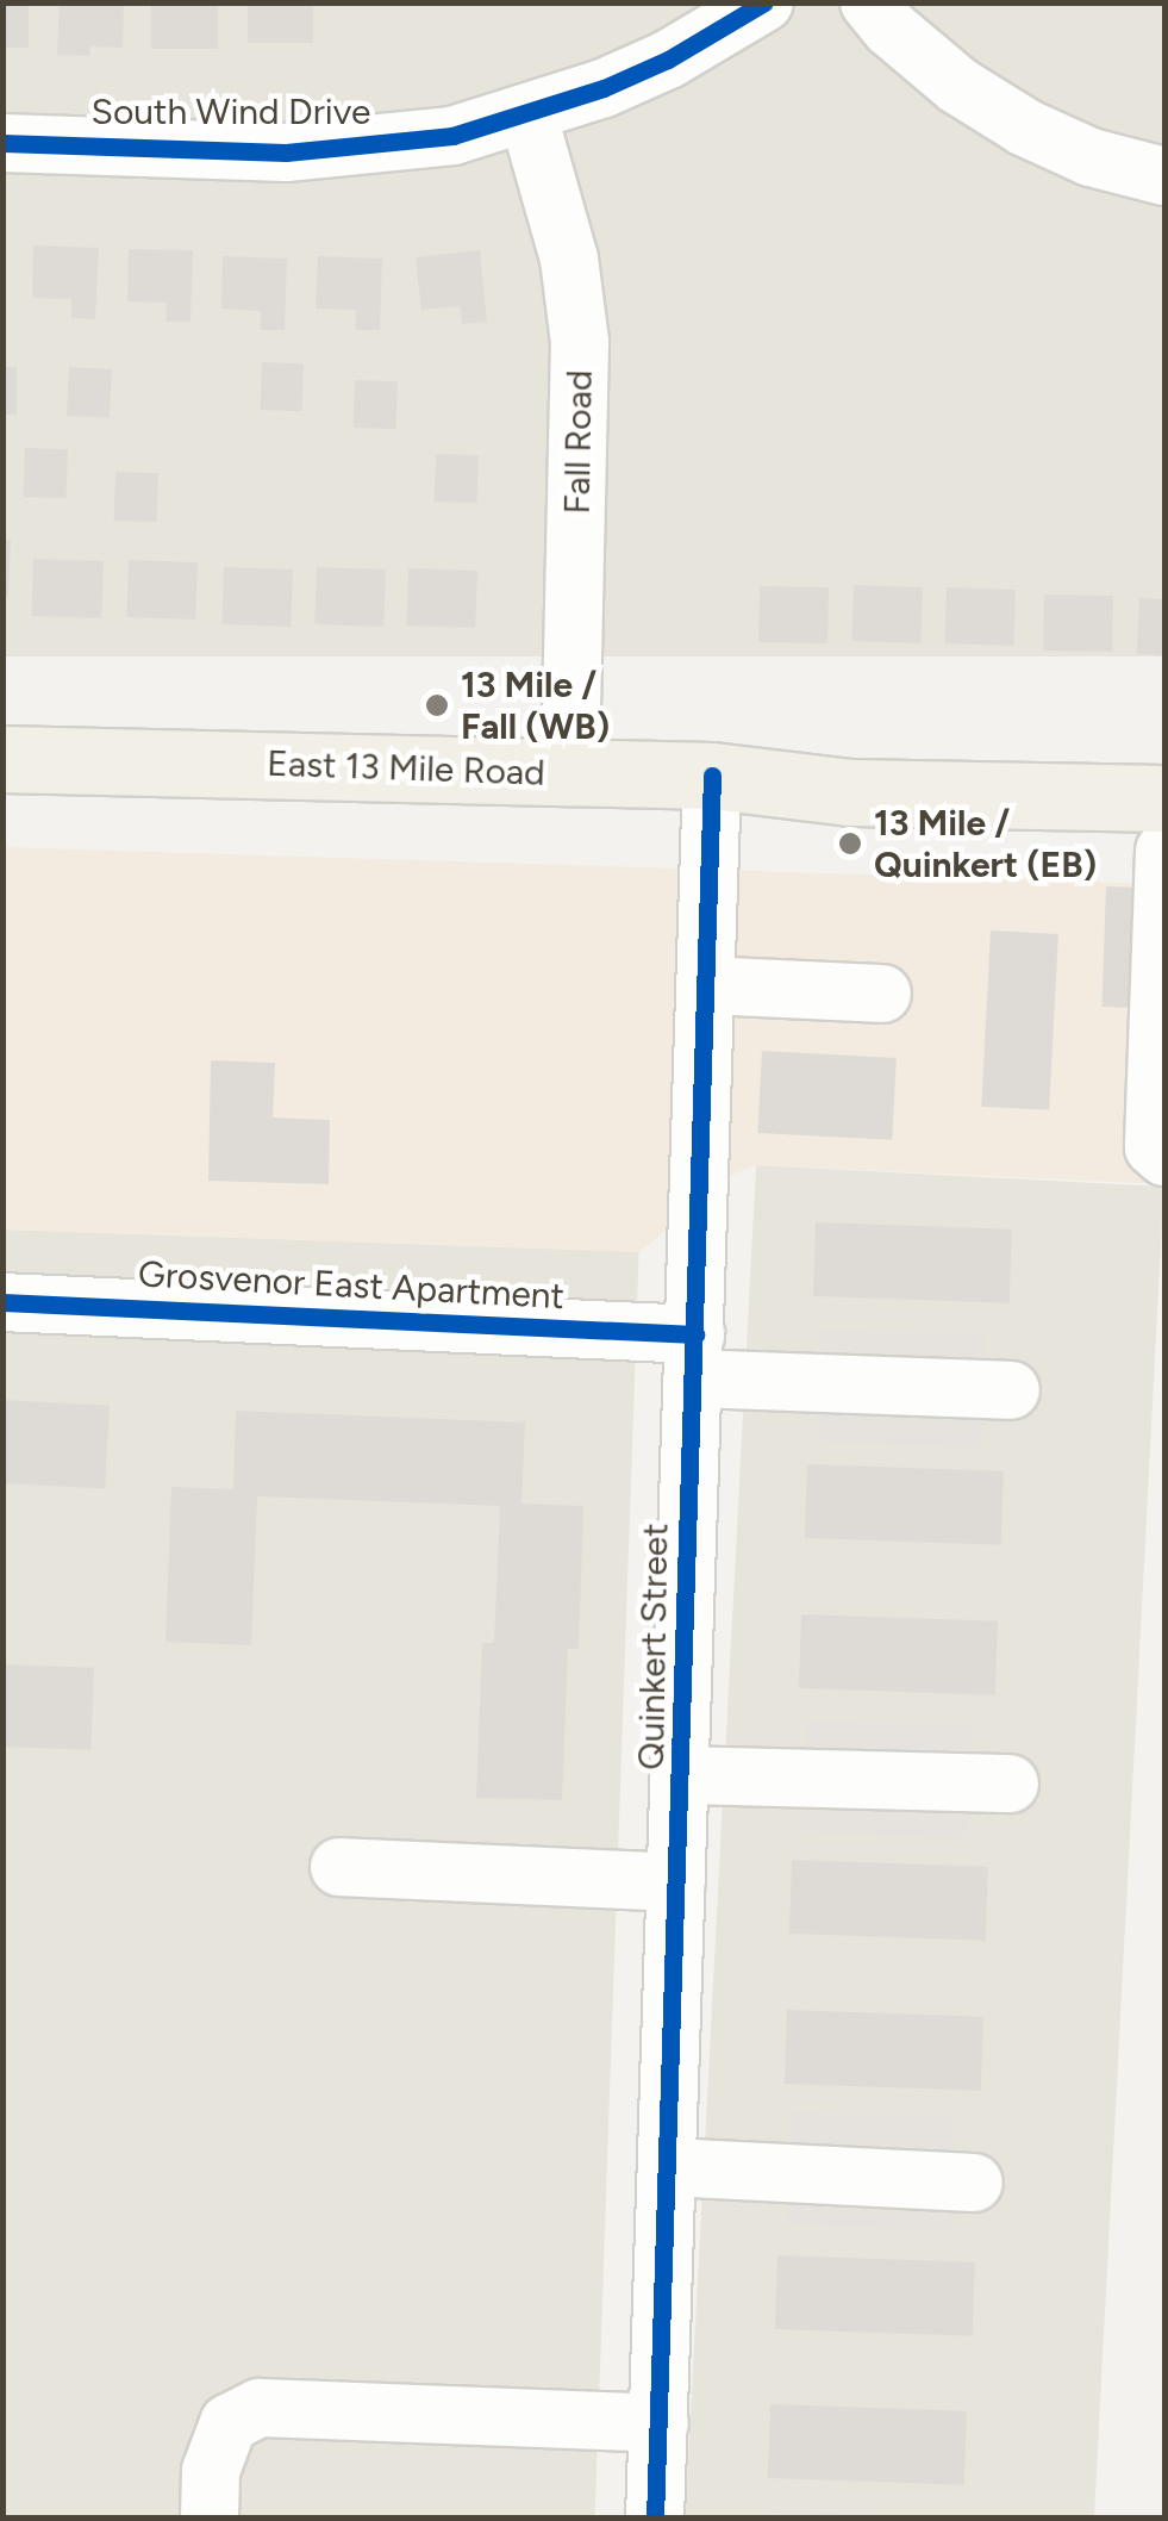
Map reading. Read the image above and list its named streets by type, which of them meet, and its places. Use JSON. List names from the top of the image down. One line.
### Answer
{"streets":{"main road":["East 13 Mile Road"],"street":["South Wind Drive","Fall Road","Grosvenor East Apartment","Quinkert Street"]},"crossings":[["South Wind Drive","Fall Road"],["Fall Road","East 13 Mile Road"],["East 13 Mile Road","Quinkert Street"],["Grosvenor East Apartment","Quinkert Street"]],"places":["13 Mile / Fall (WB)","13 Mile / Quinkert (EB)"]}
